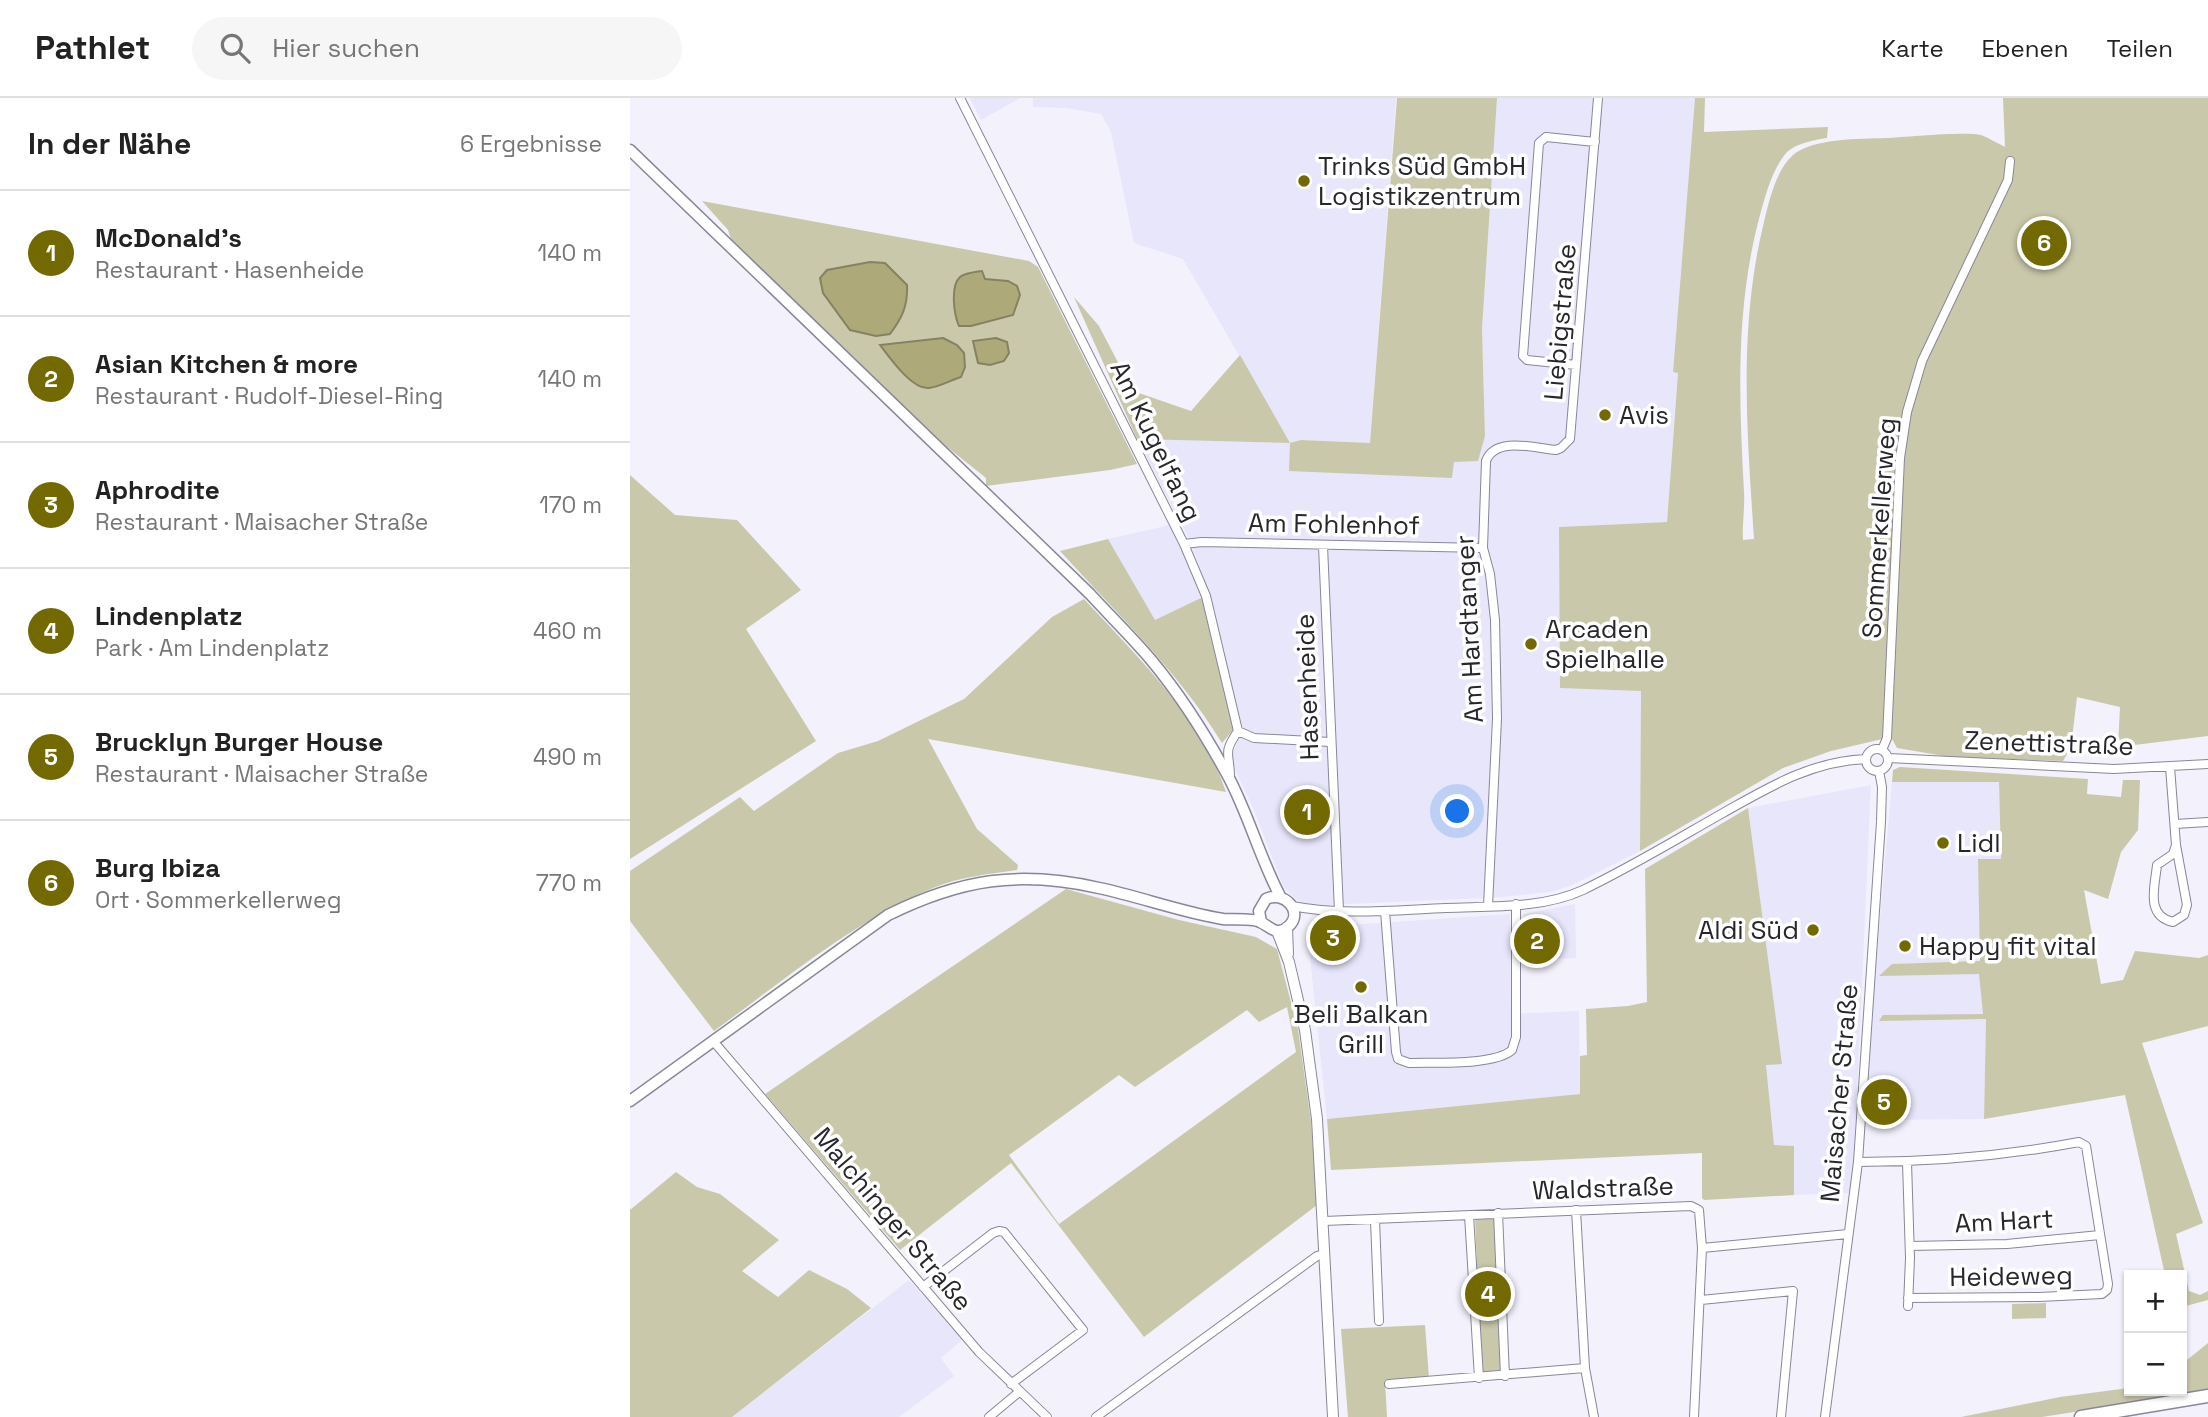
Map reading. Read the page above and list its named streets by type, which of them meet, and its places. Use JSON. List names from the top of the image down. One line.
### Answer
{"streets":{"street":["Liebigstraße","Am Kugelfang","Am Fohlenhof","Sommerkellerweg","Am Hardtanger","Hasenheide","Zenettistraße","Maisacher Straße","Waldstraße","Malchinger Straße","Am Hart","Heideweg"]},"crossings":[["Liebigstraße","Am Hardtanger"],["Am Kugelfang","Am Fohlenhof"],["Am Fohlenhof","Am Hardtanger"],["Am Fohlenhof","Hasenheide"],["Sommerkellerweg","Zenettistraße"],["Sommerkellerweg","Maisacher Straße"],["Zenettistraße","Maisacher Straße"],["Am Hart","Heideweg"]],"places":["Trinks Süd GmbH Logistikzentrum","Avis","Arcaden Spielhalle","Lidl","Aldi Süd","Happy fit vital","Beli Balkan Grill"],"page":{"header":"Pathlet","search":"Hier suchen","nav":["Karte","Ebenen","Teilen"],"heading":["In der Nähe","6 Ergebnisse"],"list":[{"mark":"1","name":"McDonald's","note":"Restaurant · Hasenheide","value":"140 m"},{"mark":"2","name":"Asian Kitchen & more","note":"Restaurant · Rudolf-Diesel-Ring","value":"140 m"},{"mark":"3","name":"Aphrodite","note":"Restaurant · Maisacher Straße","value":"170 m"},{"mark":"4","name":"Lindenplatz","note":"Park · Am Lindenplatz","value":"460 m"},{"mark":"5","name":"Brucklyn Burger House","note":"Restaurant · Maisacher Straße","value":"490 m"},{"mark":"6","name":"Burg Ibiza","note":"Ort · Sommerkellerweg","value":"770 m"}],"pins":["6","1","3","2","5","4"],"map_buttons":["+","−"]}}
